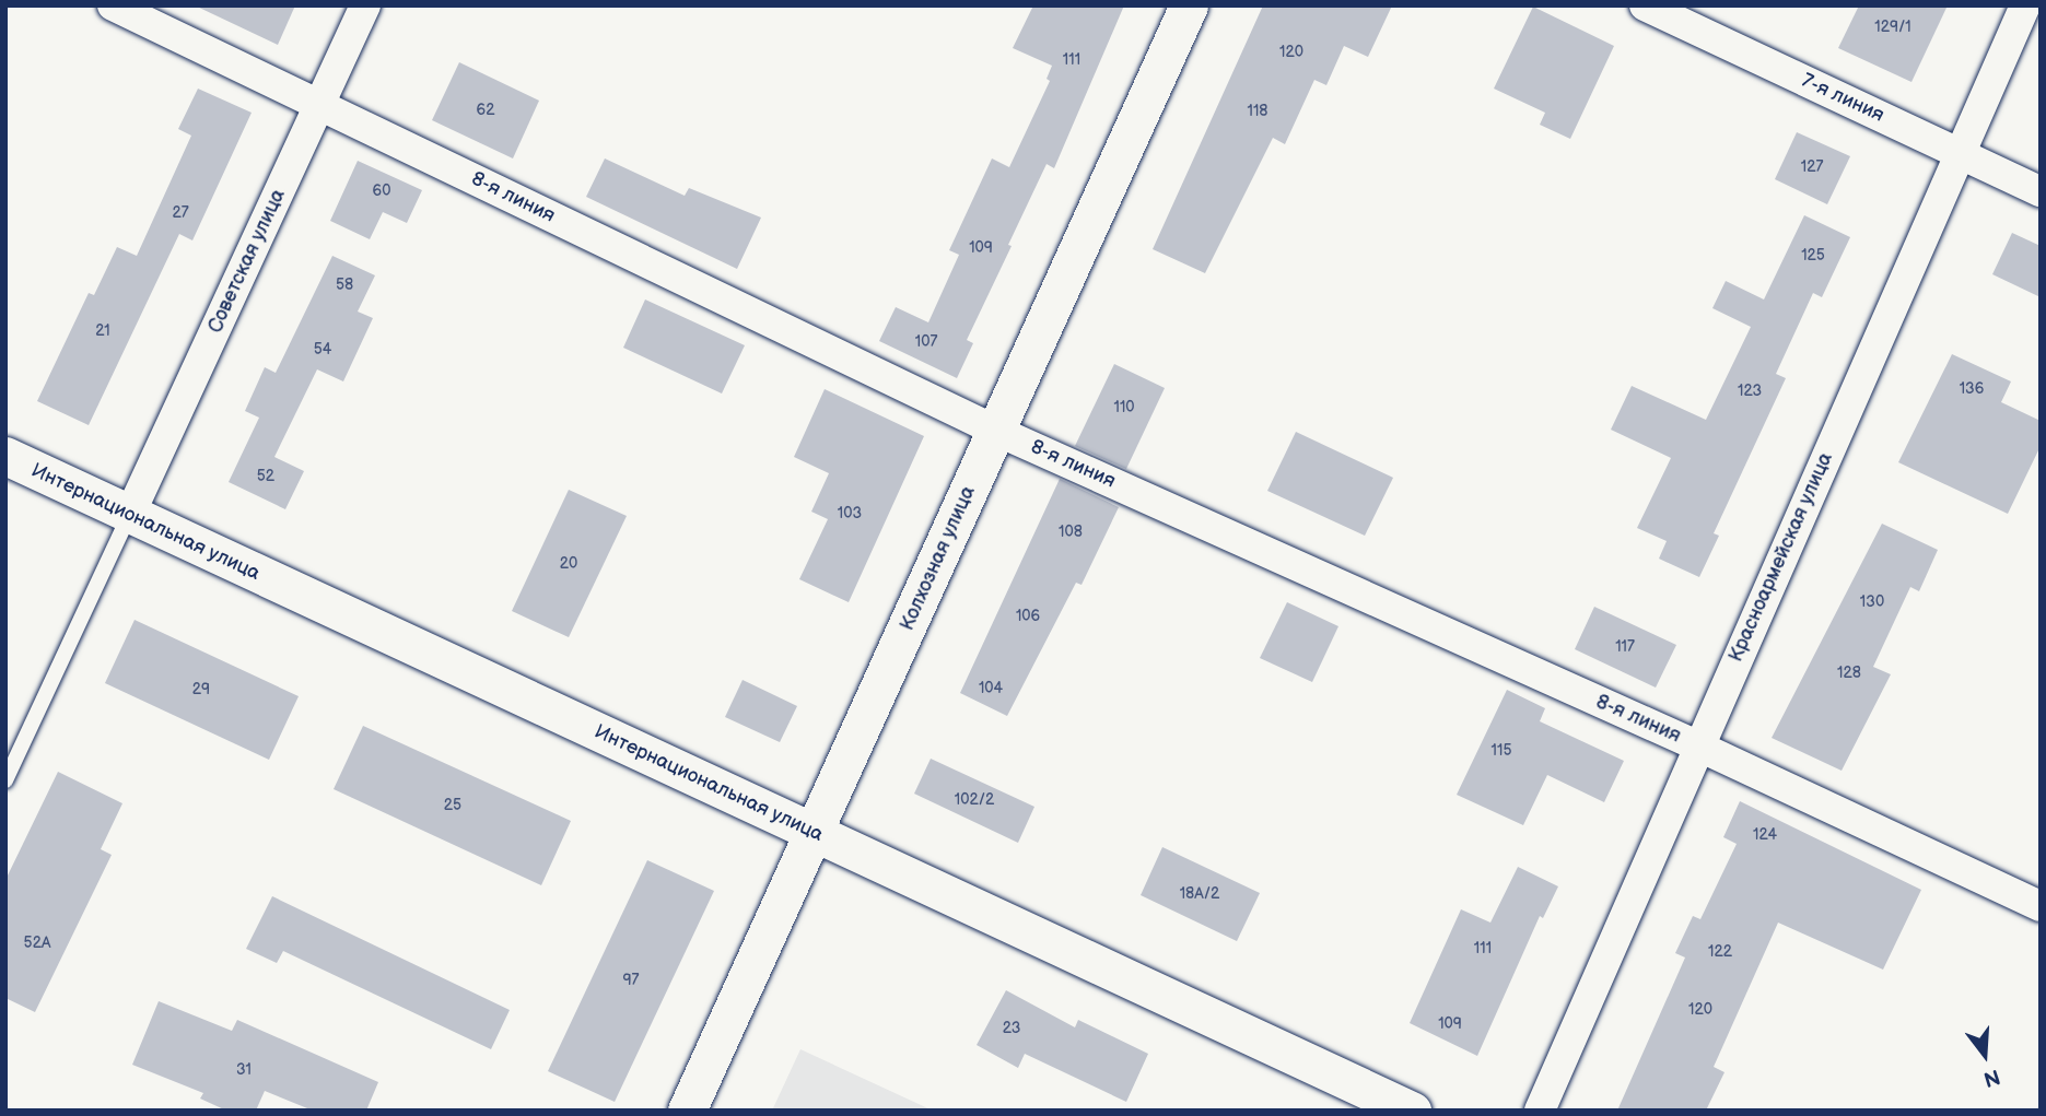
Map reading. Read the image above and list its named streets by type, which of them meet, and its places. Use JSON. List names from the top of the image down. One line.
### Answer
{"streets":{"street":["7-я линия","8-я линия","Советская улица","Интернациональная улица","Красноармейская улица","Колхозная улица"]},"crossings":[["7-я линия","Красноармейская улица"],["8-я линия","Советская улица"],["8-я линия","Красноармейская улица"],["8-я линия","Колхозная улица"],["Советская улица","Интернациональная улица"],["Интернациональная улица","Колхозная улица"]],"house_numbers":["129/1","120","111","62","118","127","60","27","109","125","58","21","107","54","136","123","110","52","103","108","20","130","106","117","128","104","29","115","102/2","25","124","18А/2","52А","111","122","97","120","109","23","31"],"north":"bottom"}
